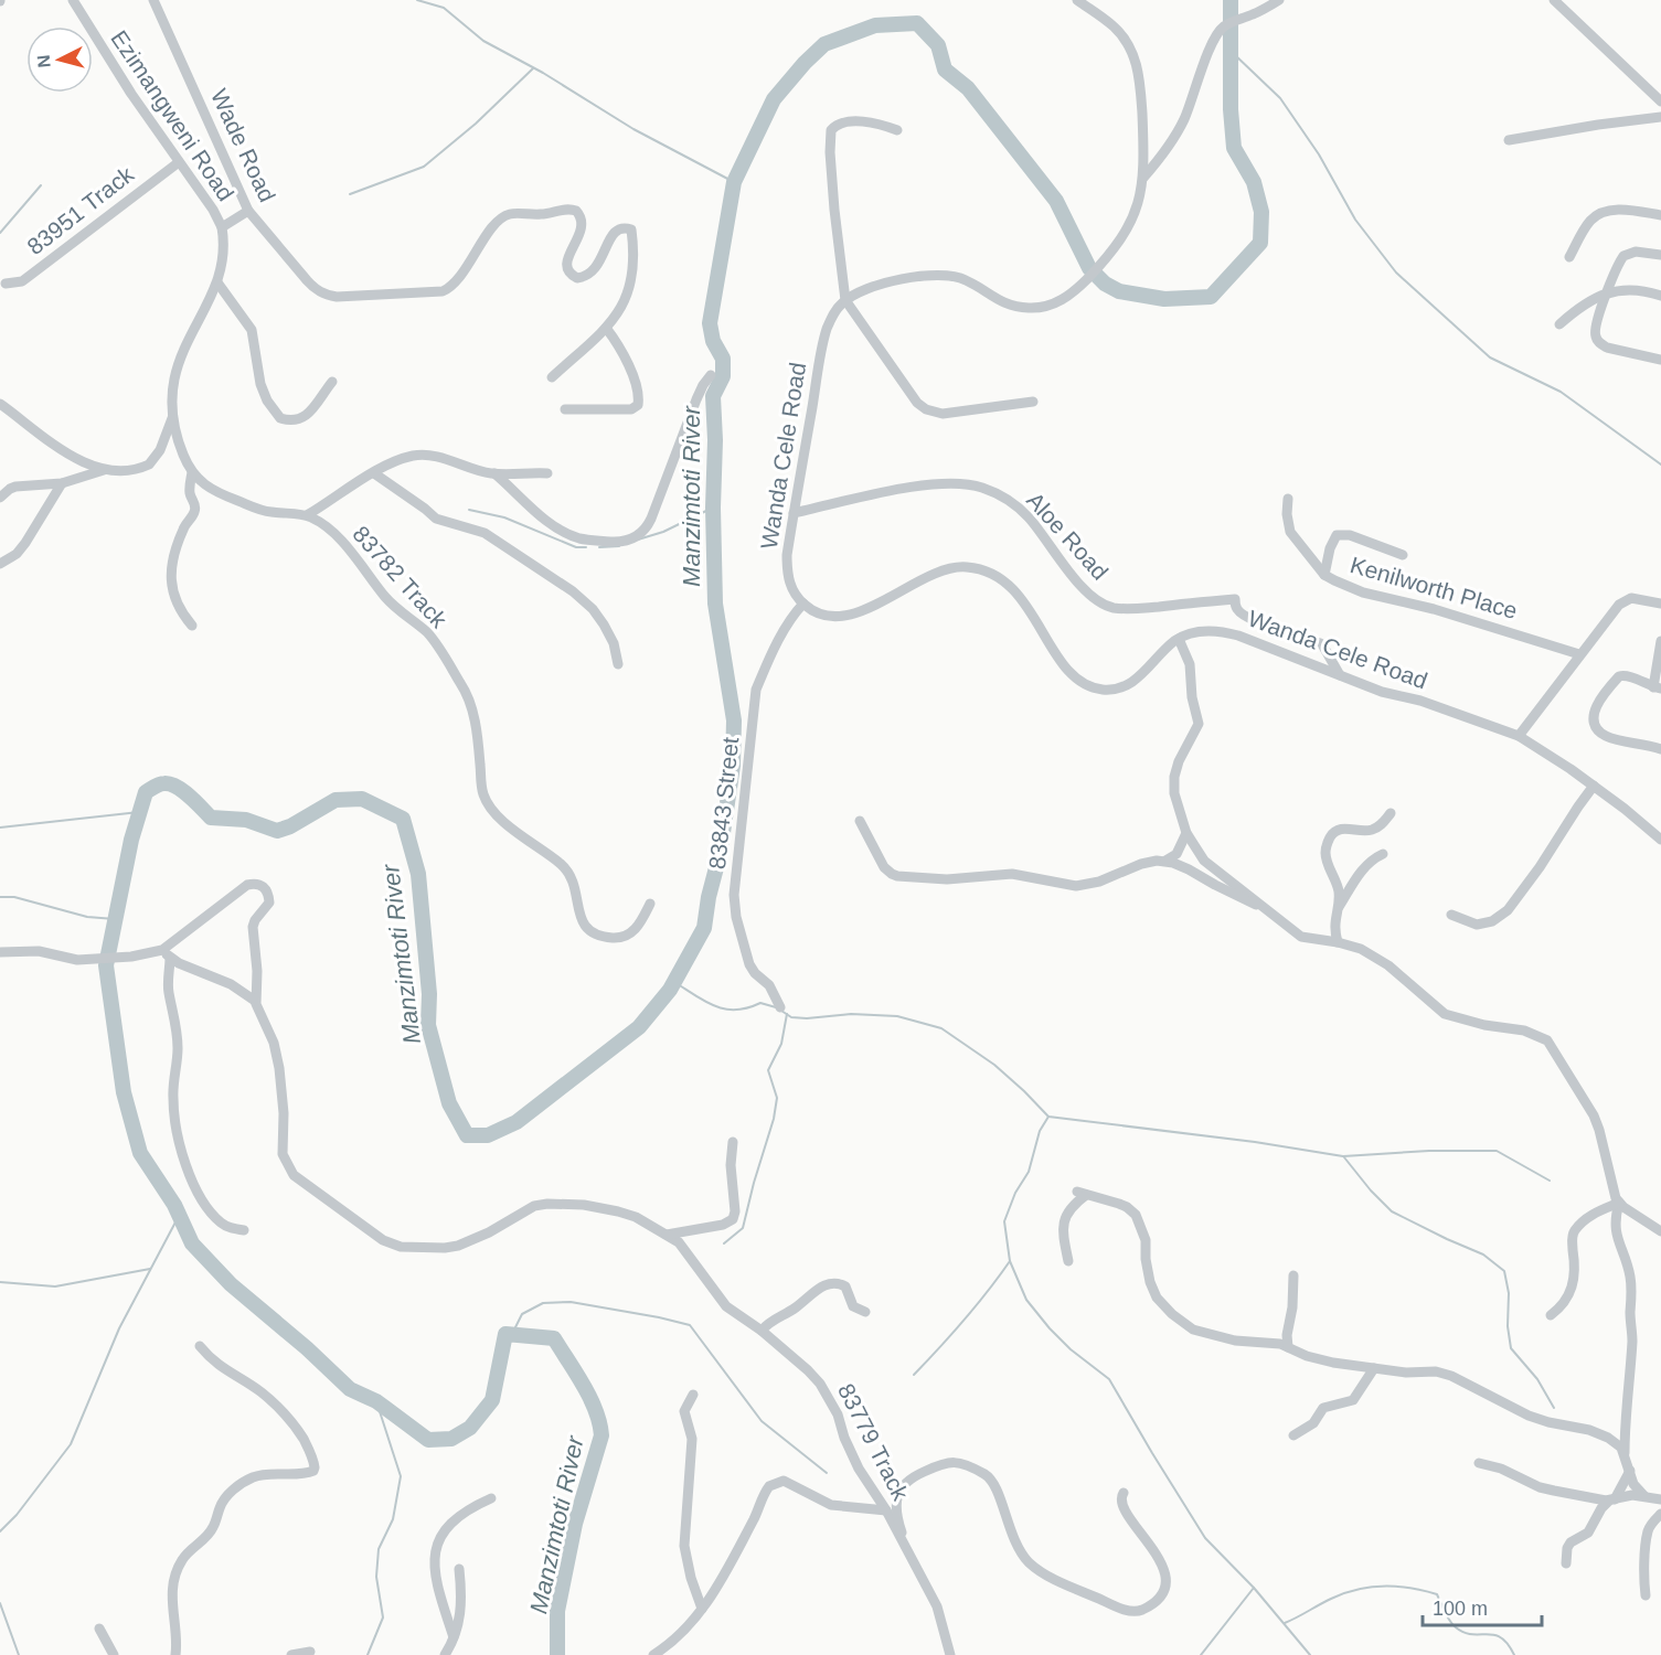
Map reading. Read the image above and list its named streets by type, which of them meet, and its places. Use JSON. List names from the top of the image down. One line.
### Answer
{"streets":{"street":["Ezimangweni Road","Wade Road","83951 Track","Wanda Cele Road","Aloe Road","83782 Track","Kenilworth Place","83843 Street","83779 Track"]},"crossings":[["Ezimangweni Road","Wade Road"],["Ezimangweni Road","83951 Track"],["Ezimangweni Road","83782 Track"],["Wanda Cele Road","Aloe Road"],["Wanda Cele Road","83843 Street"]],"water":["Manzimtoti River"],"scale_bar":"100 m","north":"left"}
